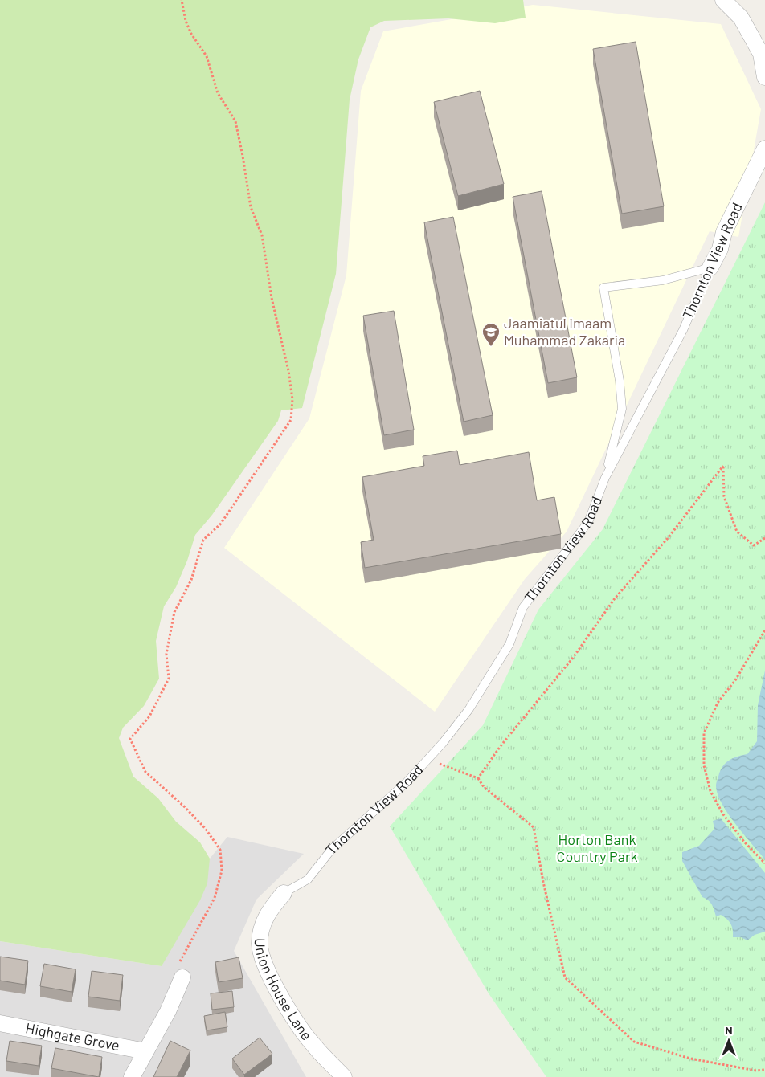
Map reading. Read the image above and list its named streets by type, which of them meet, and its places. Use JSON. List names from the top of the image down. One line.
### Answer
{"streets":{"street":["Thornton View Road","Union House Lane","Highgate Grove"]},"crossings":[["Thornton View Road","Union House Lane"]],"parks":["Horton Bank Country Park"],"places":{"school or university":["Jaamiatul Imaam Muhammad Zakaria"]},"north":"top"}
